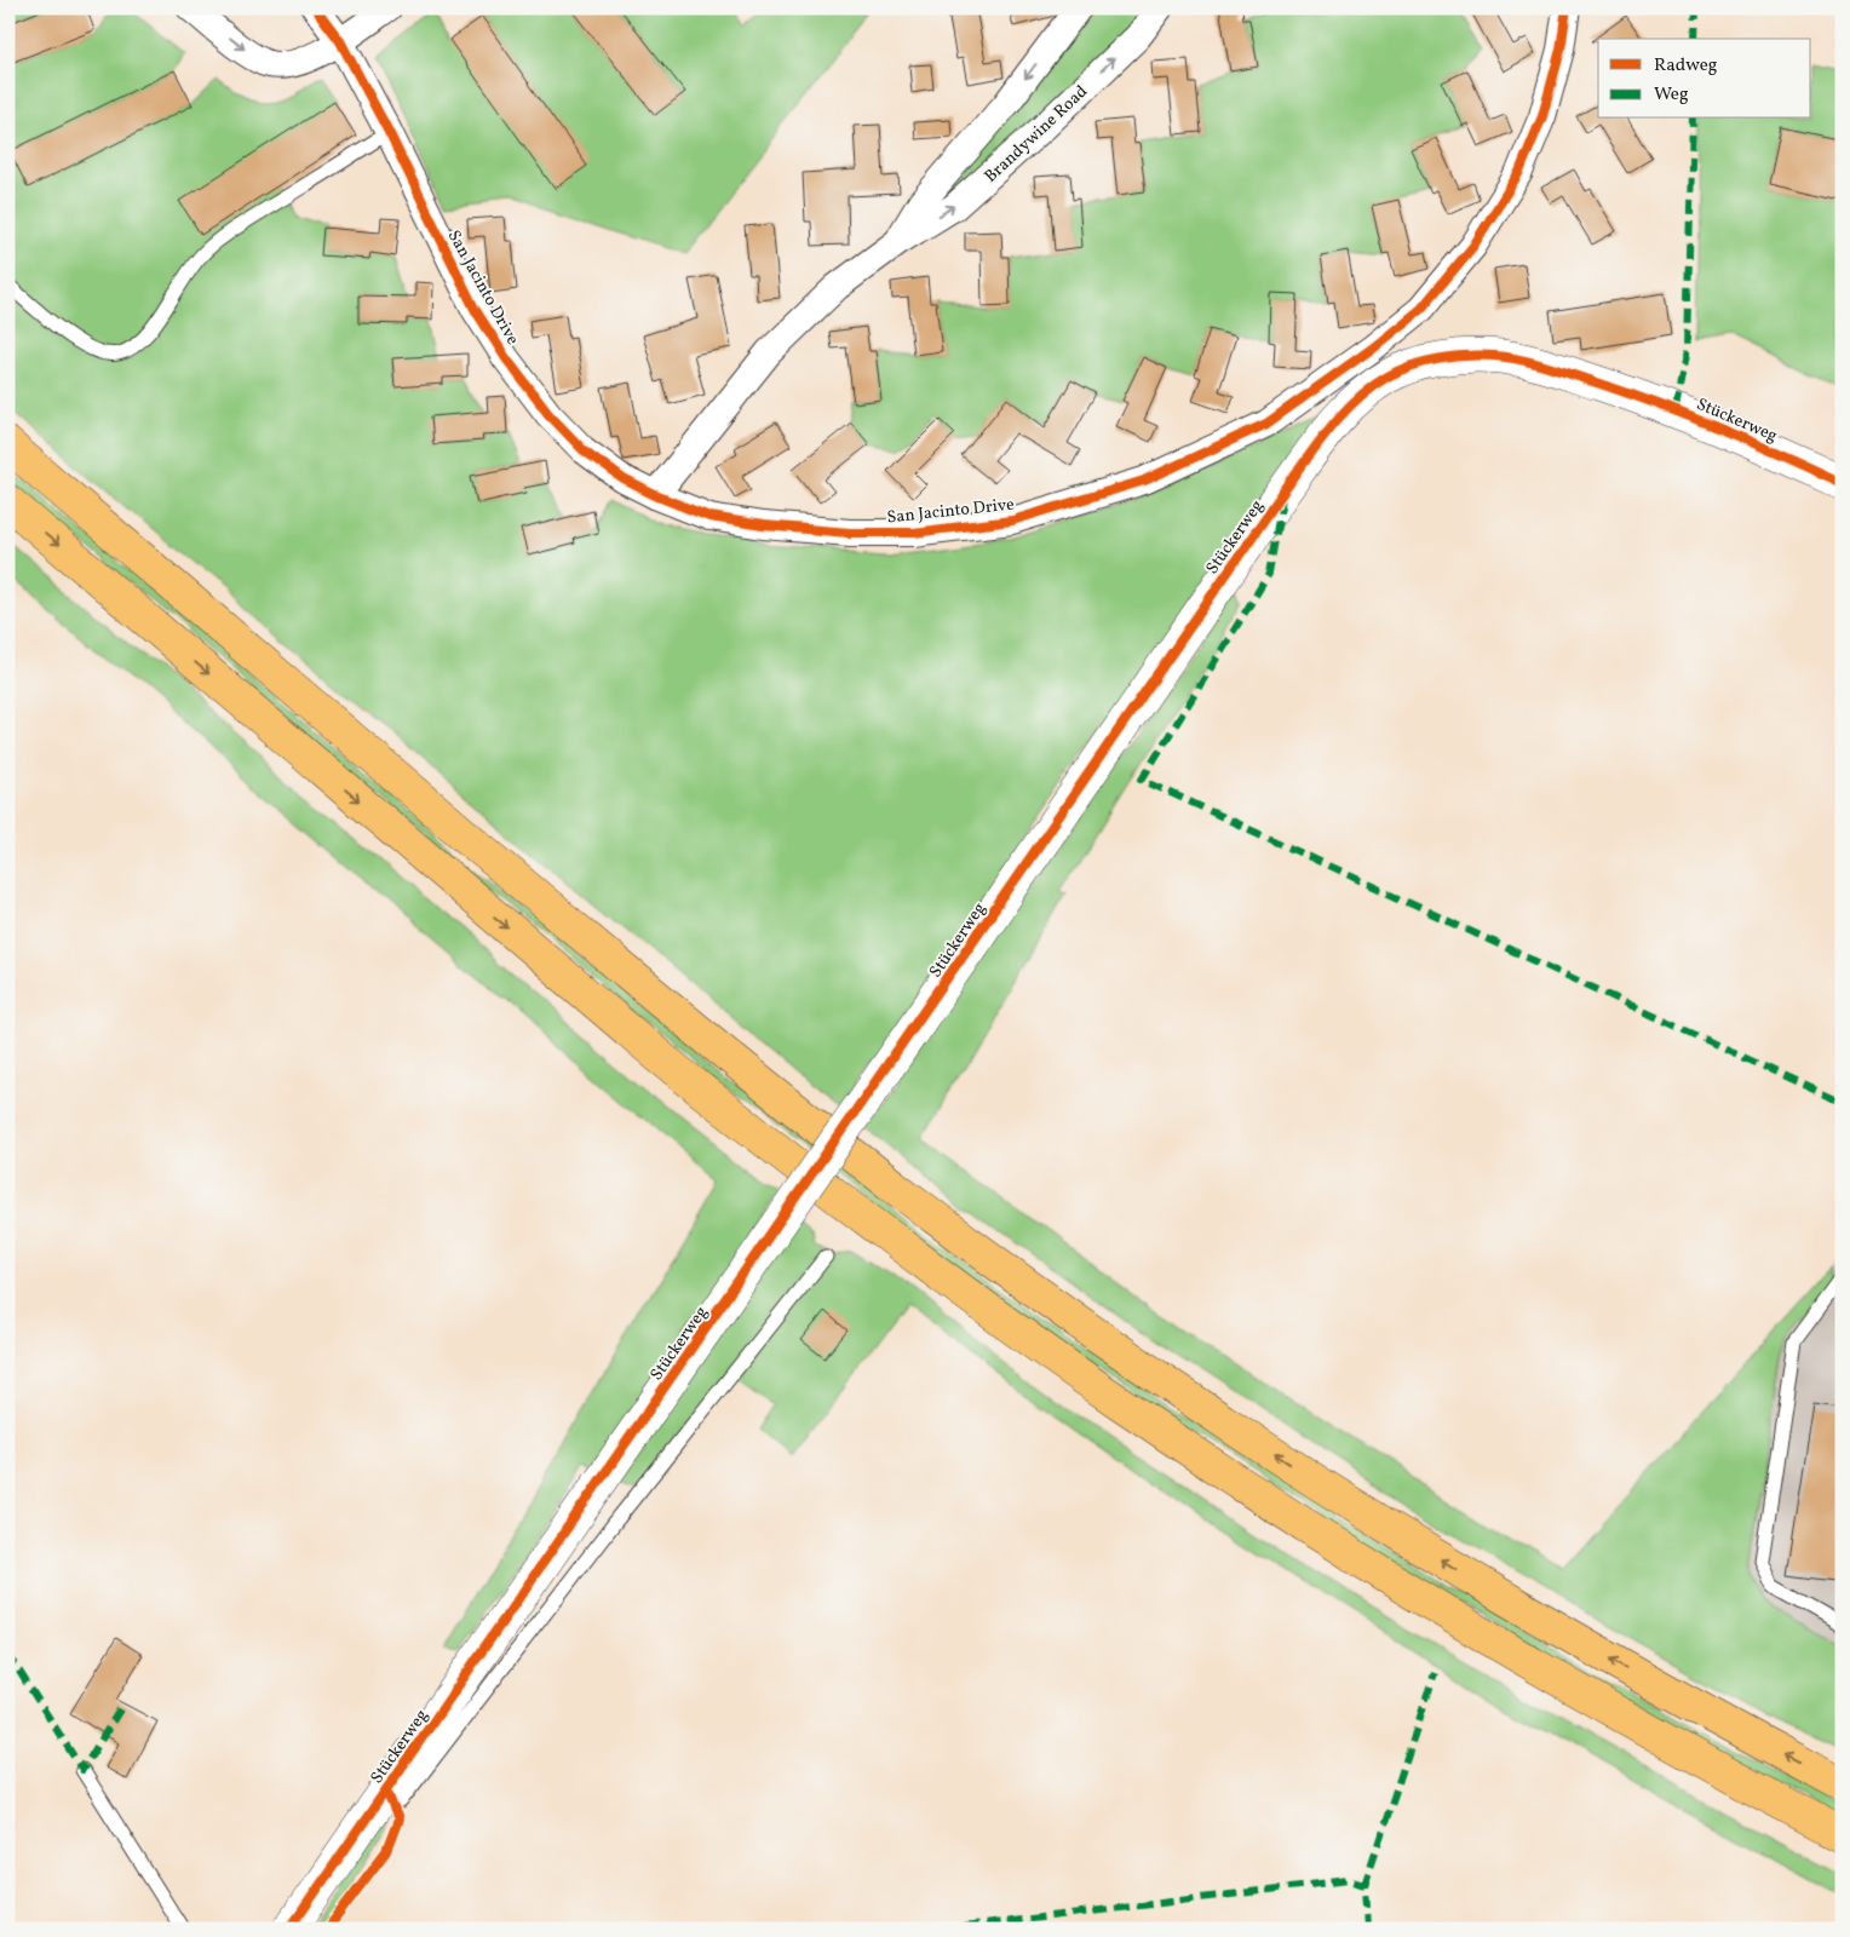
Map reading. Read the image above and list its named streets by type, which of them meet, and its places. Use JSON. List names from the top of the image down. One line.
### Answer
{"streets":{"street":["Brandywine Road","San Jacinto Drive","Stückerweg"]},"crossings":[["Brandywine Road","San Jacinto Drive"]],"legend":["Radweg","Weg"]}
